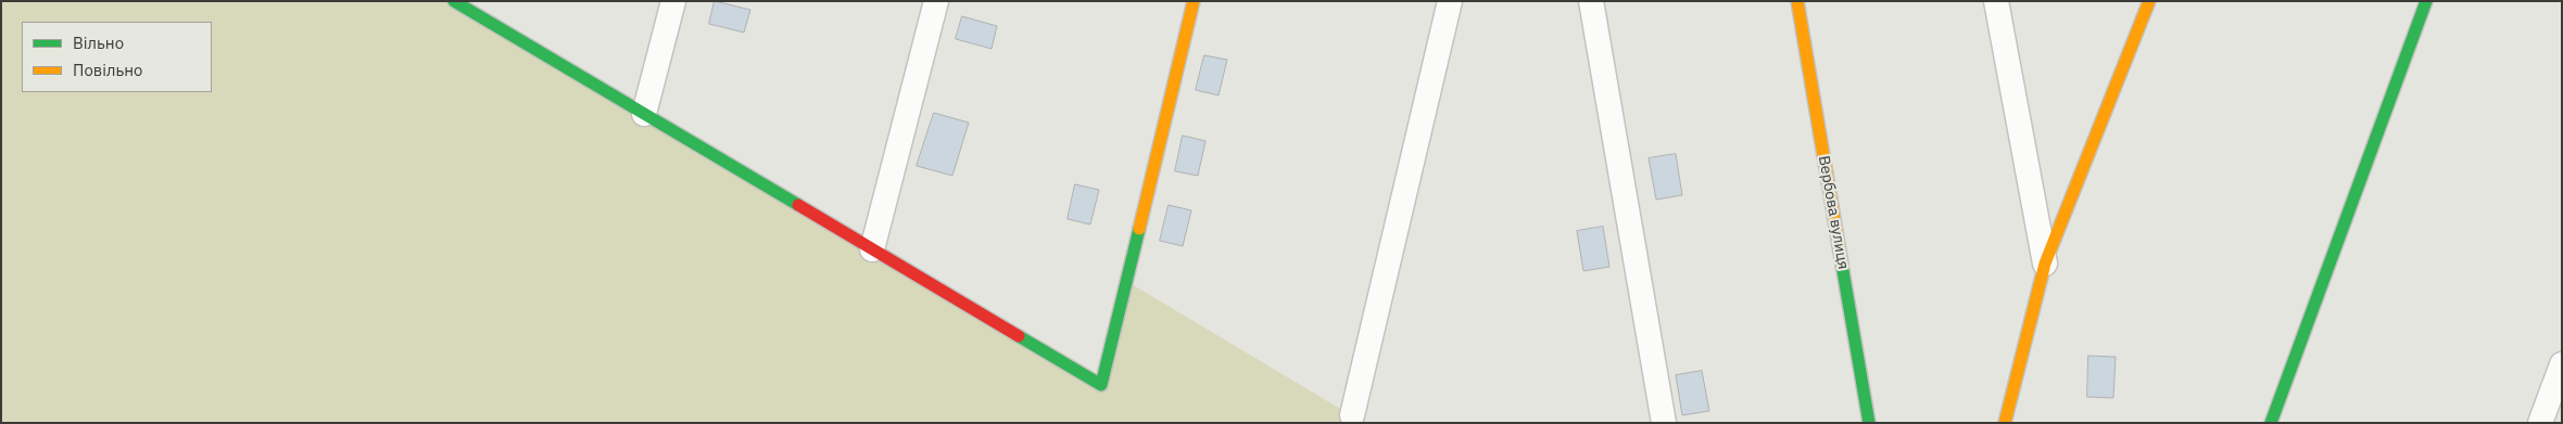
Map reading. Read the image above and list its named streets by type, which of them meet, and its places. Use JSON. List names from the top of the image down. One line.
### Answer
{"streets":{"street":["Вербова вулиця"]},"legend":["Вільно","Повільно"]}
